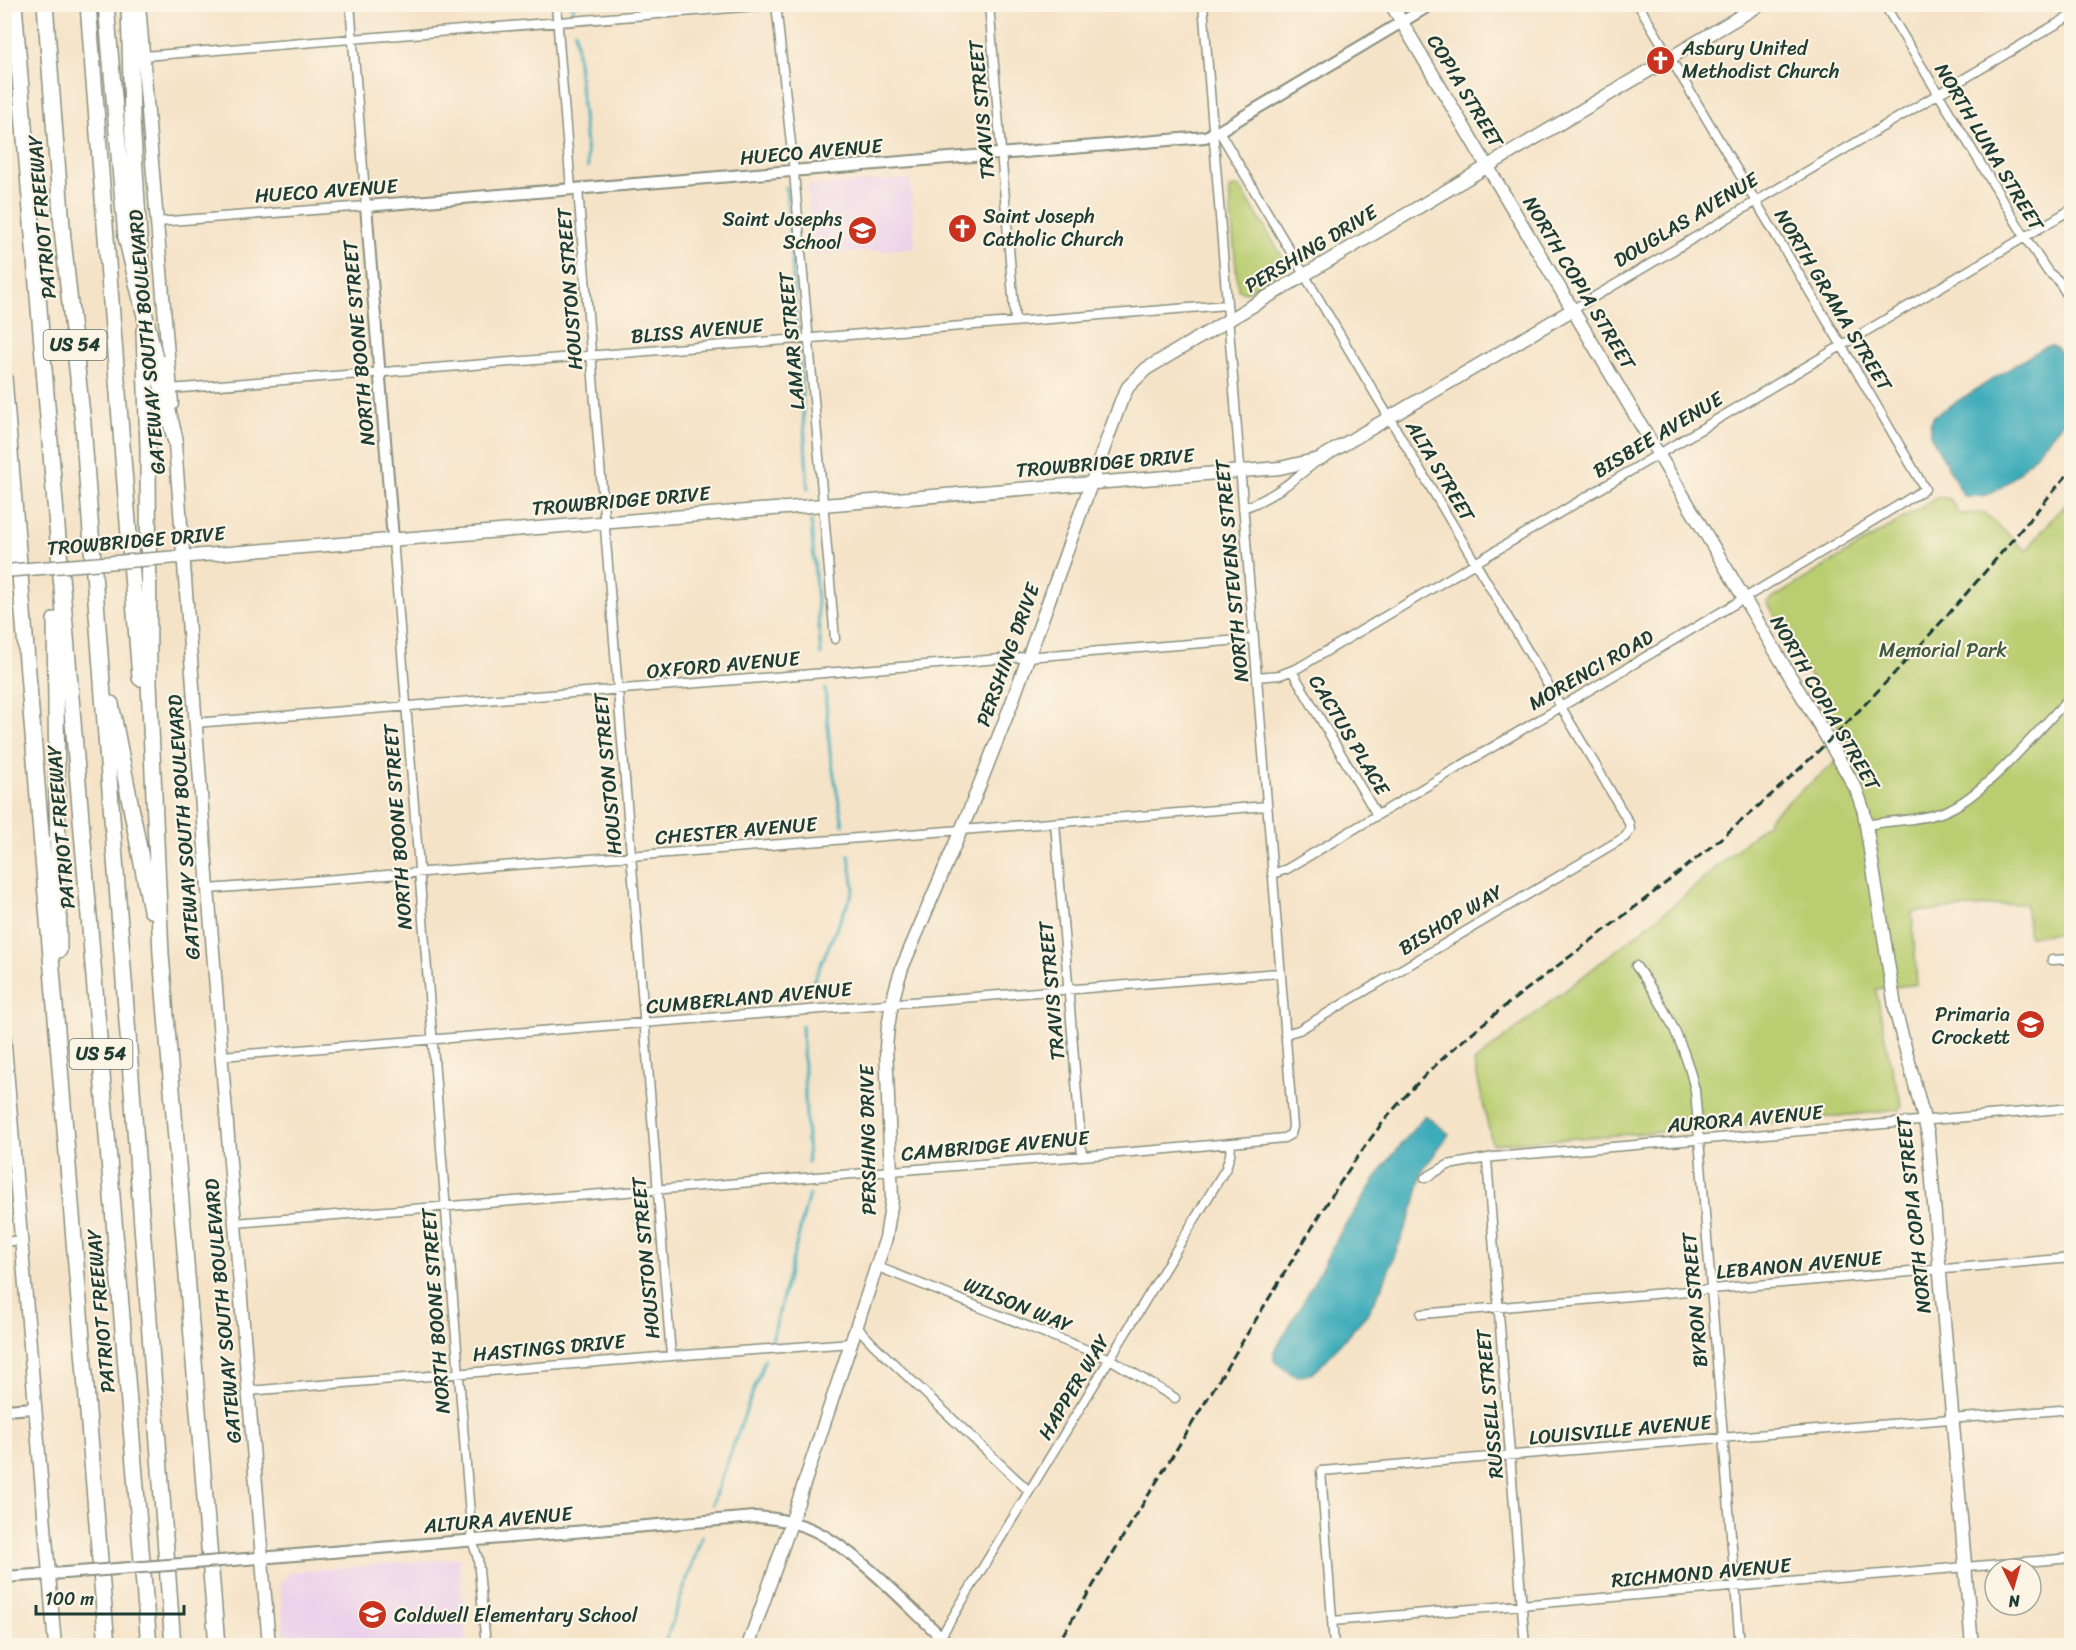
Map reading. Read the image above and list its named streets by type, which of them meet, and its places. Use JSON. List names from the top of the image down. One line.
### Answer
{"streets":{"highway":["PATRIOT FREEWAY","US 54"],"main road":["COPIA STREET","DOUGLAS AVENUE","PERSHING DRIVE","NORTH COPIA STREET","GATEWAY SOUTH BOULEVARD","TROWBRIDGE DRIVE"],"street":["TRAVIS STREET","NORTH LUNA STREET","HUECO AVENUE","HOUSTON STREET","NORTH GRAMA STREET","BLISS AVENUE","LAMAR STREET","NORTH BOONE STREET","BISBEE AVENUE","ALTA STREET","NORTH STEVENS STREET","OXFORD AVENUE","MORENCI ROAD","CACTUS PLACE","CHESTER AVENUE","BISHOP WAY","CUMBERLAND AVENUE","AURORA AVENUE","CAMBRIDGE AVENUE","LEBANON AVENUE","BYRON STREET","WILSON WAY","HASTINGS DRIVE","HAPPER WAY","RUSSELL STREET","LOUISVILLE AVENUE","ALTURA AVENUE","RICHMOND AVENUE"]},"crossings":[["COPIA STREET","HUECO AVENUE"],["COPIA STREET","PERSHING DRIVE"],["COPIA STREET","NORTH COPIA STREET"],["TRAVIS STREET","HUECO AVENUE"],["TRAVIS STREET","BLISS AVENUE"],["TRAVIS STREET","CHESTER AVENUE"],["TRAVIS STREET","CUMBERLAND AVENUE"],["TRAVIS STREET","CAMBRIDGE AVENUE"],["NORTH LUNA STREET","DOUGLAS AVENUE"],["NORTH LUNA STREET","BISBEE AVENUE"],["HUECO AVENUE","HOUSTON STREET"],["HUECO AVENUE","LAMAR STREET"],["HUECO AVENUE","GATEWAY SOUTH BOULEVARD"],["HUECO AVENUE","NORTH BOONE STREET"],["HUECO AVENUE","ALTA STREET"],["HUECO AVENUE","NORTH STEVENS STREET"],["DOUGLAS AVENUE","NORTH COPIA STREET"],["DOUGLAS AVENUE","NORTH GRAMA STREET"],["DOUGLAS AVENUE","TROWBRIDGE DRIVE"],["DOUGLAS AVENUE","ALTA STREET"],["DOUGLAS AVENUE","NORTH STEVENS STREET"],["PERSHING DRIVE","NORTH COPIA STREET"],["PERSHING DRIVE","NORTH GRAMA STREET"],["PERSHING DRIVE","TROWBRIDGE DRIVE"],["PERSHING DRIVE","ALTA STREET"],["PERSHING DRIVE","NORTH STEVENS STREET"],["PERSHING DRIVE","OXFORD AVENUE"],["PERSHING DRIVE","CHESTER AVENUE"],["PERSHING DRIVE","CUMBERLAND AVENUE"],["PERSHING DRIVE","CAMBRIDGE AVENUE"],["PERSHING DRIVE","WILSON WAY"],["PERSHING DRIVE","HASTINGS DRIVE"],["PERSHING DRIVE","ALTURA AVENUE"],["NORTH COPIA STREET","BISBEE AVENUE"],["NORTH COPIA STREET","MORENCI ROAD"],["NORTH COPIA STREET","AURORA AVENUE"],["NORTH COPIA STREET","LEBANON AVENUE"],["NORTH COPIA STREET","LOUISVILLE AVENUE"],["NORTH COPIA STREET","RICHMOND AVENUE"],["HOUSTON STREET","BLISS AVENUE"],["HOUSTON STREET","TROWBRIDGE DRIVE"],["HOUSTON STREET","OXFORD AVENUE"],["HOUSTON STREET","CHESTER AVENUE"],["HOUSTON STREET","CUMBERLAND AVENUE"],["HOUSTON STREET","CAMBRIDGE AVENUE"],["HOUSTON STREET","HASTINGS DRIVE"],["NORTH GRAMA STREET","BISBEE AVENUE"],["NORTH GRAMA STREET","MORENCI ROAD"],["BLISS AVENUE","LAMAR STREET"],["BLISS AVENUE","GATEWAY SOUTH BOULEVARD"],["BLISS AVENUE","NORTH BOONE STREET"],["BLISS AVENUE","NORTH STEVENS STREET"],["LAMAR STREET","TROWBRIDGE DRIVE"],["GATEWAY SOUTH BOULEVARD","TROWBRIDGE DRIVE"],["GATEWAY SOUTH BOULEVARD","OXFORD AVENUE"],["GATEWAY SOUTH BOULEVARD","CHESTER AVENUE"],["GATEWAY SOUTH BOULEVARD","CUMBERLAND AVENUE"],["GATEWAY SOUTH BOULEVARD","CAMBRIDGE AVENUE"],["GATEWAY SOUTH BOULEVARD","HASTINGS DRIVE"],["GATEWAY SOUTH BOULEVARD","ALTURA AVENUE"],["NORTH BOONE STREET","TROWBRIDGE DRIVE"],["NORTH BOONE STREET","OXFORD AVENUE"],["NORTH BOONE STREET","CHESTER AVENUE"],["NORTH BOONE STREET","CUMBERLAND AVENUE"],["NORTH BOONE STREET","CAMBRIDGE AVENUE"],["NORTH BOONE STREET","HASTINGS DRIVE"],["NORTH BOONE STREET","ALTURA AVENUE"],["BISBEE AVENUE","ALTA STREET"],["BISBEE AVENUE","NORTH STEVENS STREET"],["BISBEE AVENUE","CACTUS PLACE"],["TROWBRIDGE DRIVE","NORTH STEVENS STREET"],["ALTA STREET","NORTH STEVENS STREET"],["ALTA STREET","MORENCI ROAD"],["ALTA STREET","BISHOP WAY"],["NORTH STEVENS STREET","OXFORD AVENUE"],["NORTH STEVENS STREET","MORENCI ROAD"],["NORTH STEVENS STREET","CHESTER AVENUE"],["NORTH STEVENS STREET","BISHOP WAY"],["NORTH STEVENS STREET","CUMBERLAND AVENUE"],["NORTH STEVENS STREET","CAMBRIDGE AVENUE"],["MORENCI ROAD","CACTUS PLACE"],["AURORA AVENUE","BYRON STREET"],["AURORA AVENUE","RUSSELL STREET"],["CAMBRIDGE AVENUE","HAPPER WAY"],["LEBANON AVENUE","BYRON STREET"],["LEBANON AVENUE","RUSSELL STREET"],["BYRON STREET","LOUISVILLE AVENUE"],["BYRON STREET","RICHMOND AVENUE"],["WILSON WAY","HAPPER WAY"],["HAPPER WAY","ALTURA AVENUE"],["RUSSELL STREET","LOUISVILLE AVENUE"],["RUSSELL STREET","RICHMOND AVENUE"],["LOUISVILLE AVENUE","RICHMOND AVENUE"]],"parks":["Memorial Park"],"places":{"church":["Asbury United Methodist Church","Saint Joseph Catholic Church"],"school or university":["Saint Josephs School","Primaria Crockett","Coldwell Elementary School"]},"scale_bar":"100 m","north":"bottom"}
